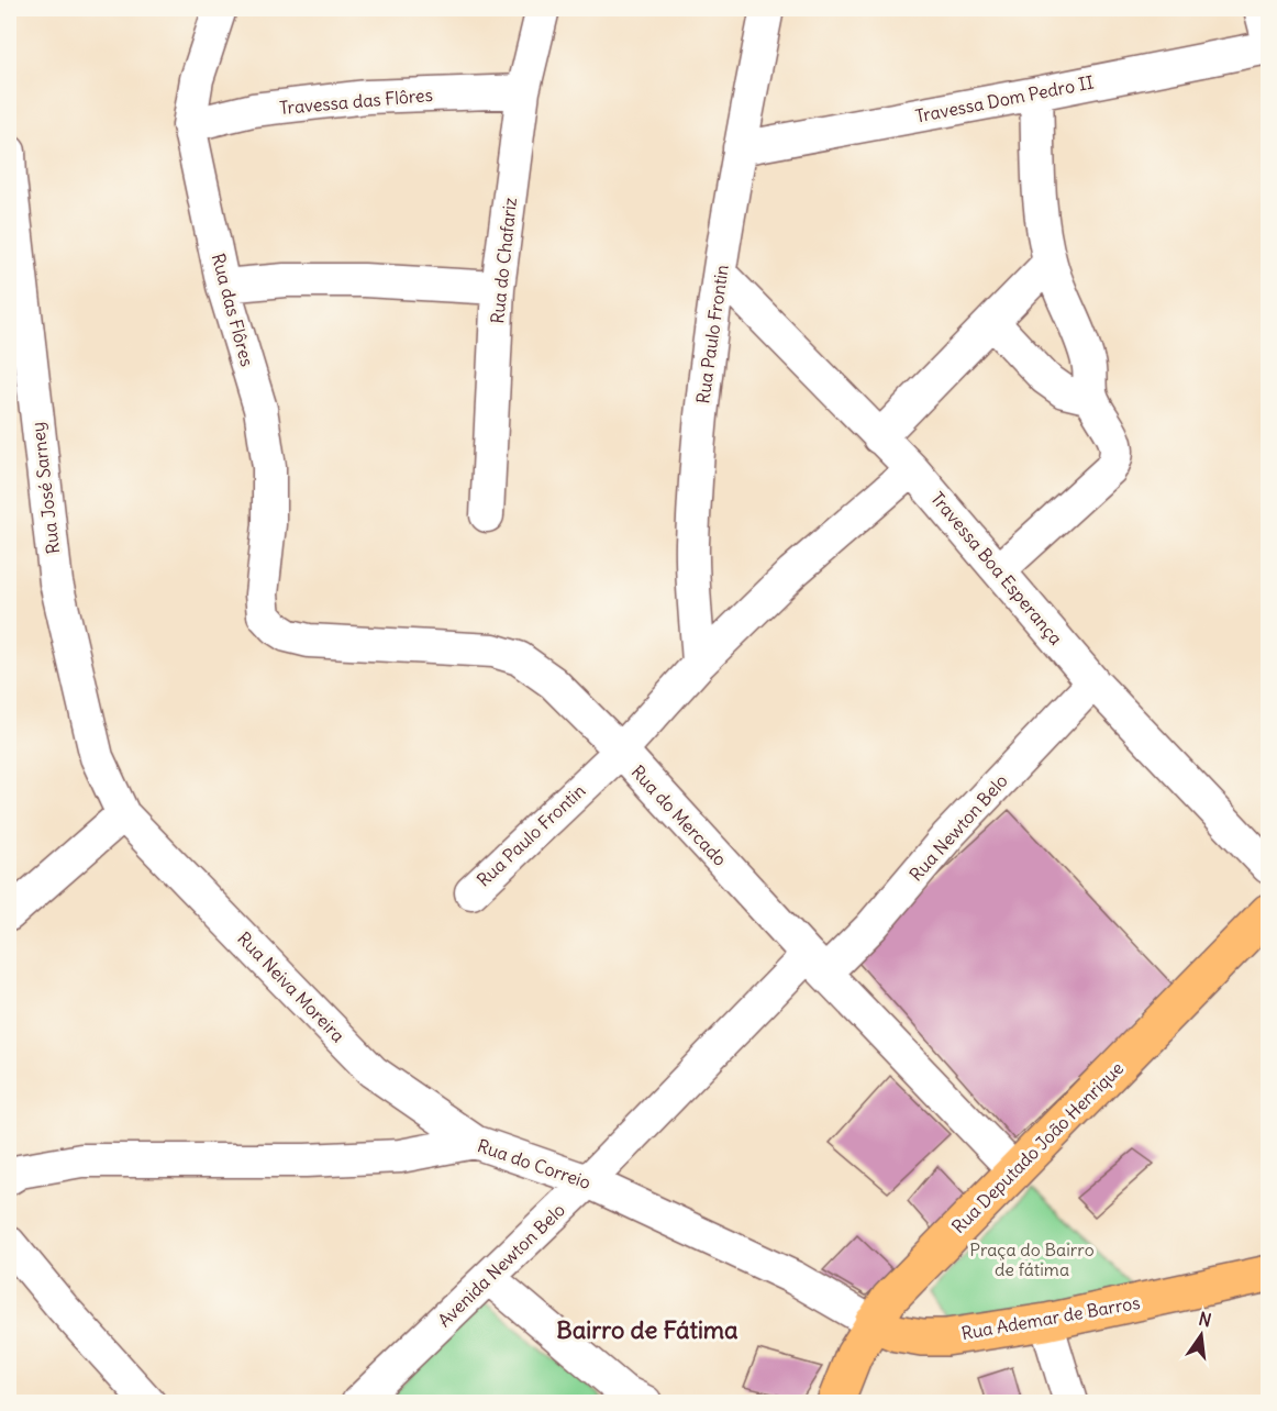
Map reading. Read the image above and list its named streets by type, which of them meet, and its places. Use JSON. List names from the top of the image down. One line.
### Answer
{"streets":{"main road":["Rua Deputado João Henrique","Rua Ademar de Barros"],"street":["Travessa Dom Pedro II","Travessa das Flôres","Rua do Chafariz","Rua das Flôres","Rua Paulo Frontin","Rua José Sarney","Travessa Boa Esperança","Rua do Mercado","Rua Newton Belo","Rua Neiva Moreira","Rua do Correio","Avenida Newton Belo"]},"crossings":[["Travessa Dom Pedro II","Rua Paulo Frontin"],["Travessa das Flôres","Rua do Chafariz"],["Travessa das Flôres","Rua das Flôres"],["Rua das Flôres","Rua do Mercado"],["Rua Paulo Frontin","Travessa Boa Esperança"],["Rua Paulo Frontin","Rua do Mercado"],["Rua José Sarney","Rua Neiva Moreira"],["Travessa Boa Esperança","Rua Newton Belo"],["Rua do Mercado","Rua Newton Belo"],["Rua do Mercado","Rua Deputado João Henrique"],["Rua do Mercado","Avenida Newton Belo"],["Rua Newton Belo","Avenida Newton Belo"],["Rua Neiva Moreira","Rua do Correio"],["Rua Deputado João Henrique","Rua do Correio"],["Rua Deputado João Henrique","Rua Ademar de Barros"],["Rua do Correio","Avenida Newton Belo"],["Rua do Correio","Rua Ademar de Barros"]],"districts":["Bairro de Fátima"],"parks":["Praça do Bairro de fátima"],"north":"top"}
